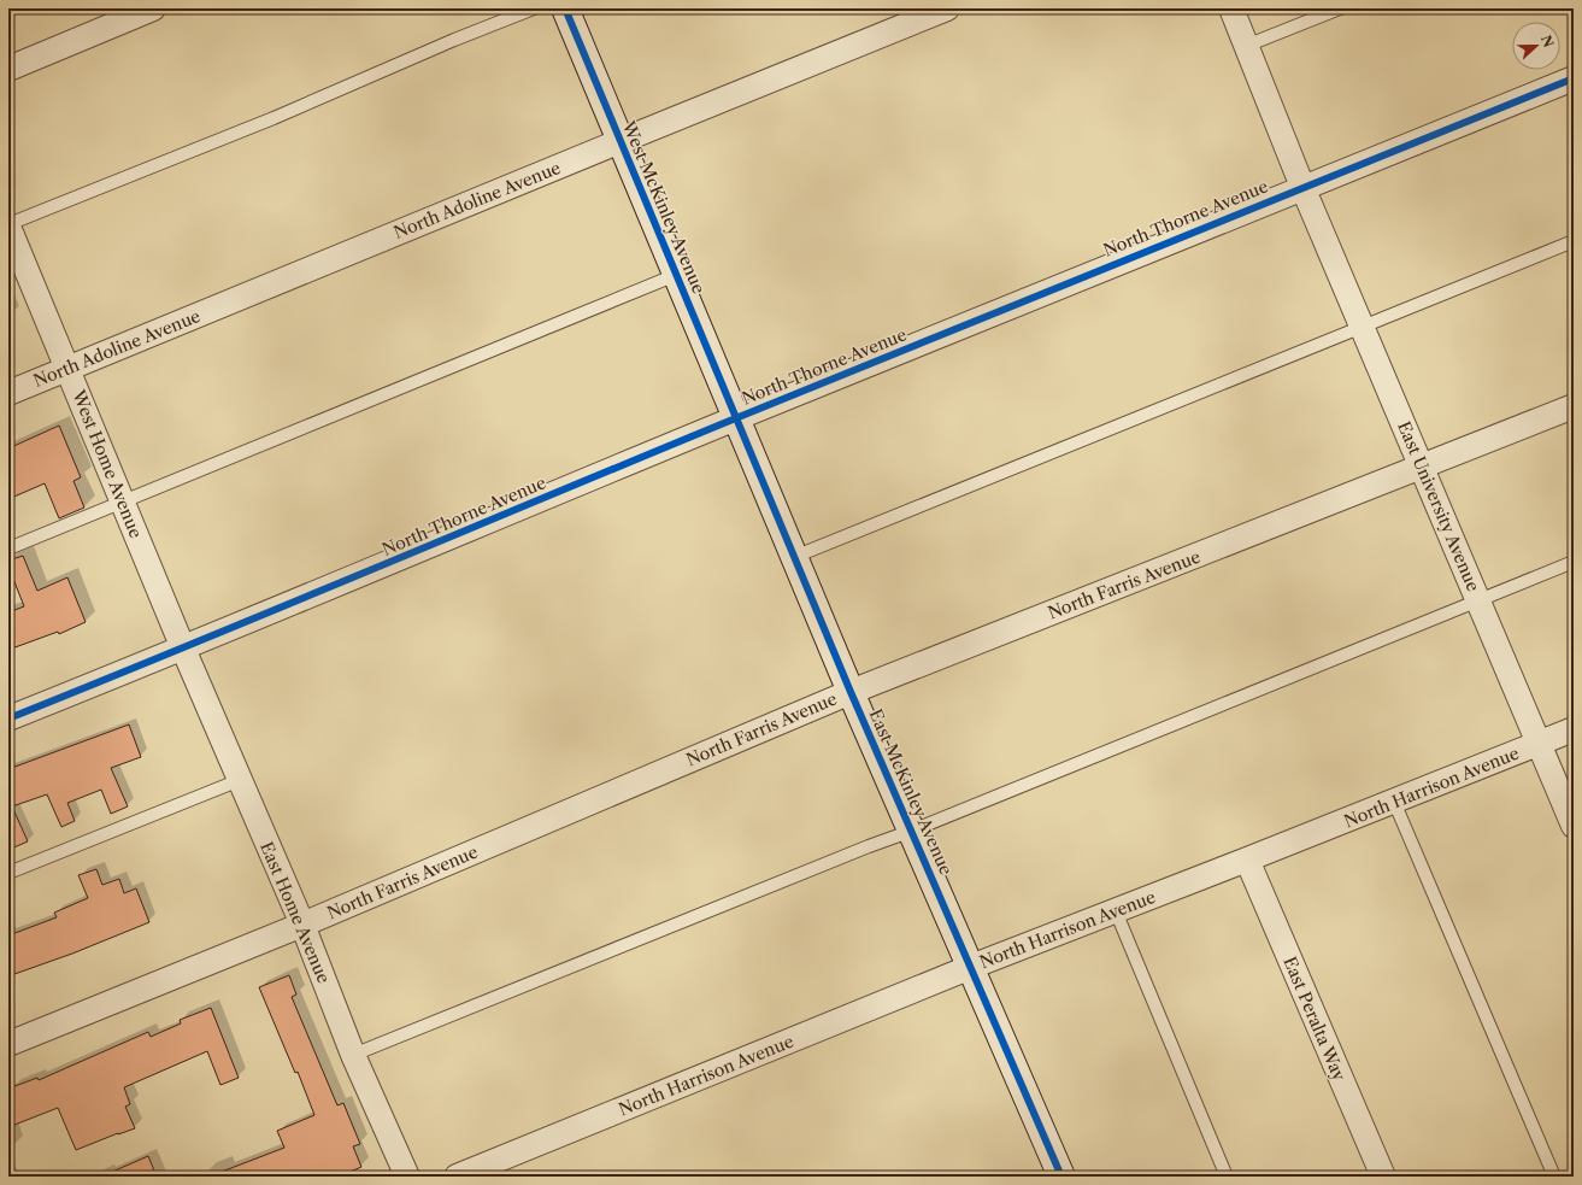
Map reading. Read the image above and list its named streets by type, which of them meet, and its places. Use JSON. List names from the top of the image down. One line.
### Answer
{"streets":{"main road":["West McKinley Avenue","East McKinley Avenue"],"street":["North Adoline Avenue","North Thorne Avenue","West Home Avenue","East University Avenue","North Farris Avenue","North Harrison Avenue","East Home Avenue","East Peralta Way"]},"crossings":[["North Adoline Avenue","West McKinley Avenue"],["North Adoline Avenue","West Home Avenue"],["West McKinley Avenue","North Thorne Avenue"],["West McKinley Avenue","East McKinley Avenue"],["North Thorne Avenue","West Home Avenue"],["North Thorne Avenue","East University Avenue"],["North Thorne Avenue","East McKinley Avenue"],["North Thorne Avenue","East Home Avenue"],["West Home Avenue","East Home Avenue"],["East University Avenue","North Farris Avenue"],["East University Avenue","North Harrison Avenue"],["North Farris Avenue","East McKinley Avenue"],["North Farris Avenue","East Home Avenue"],["North Harrison Avenue","East McKinley Avenue"],["North Harrison Avenue","East Peralta Way"]],"north":"right"}
